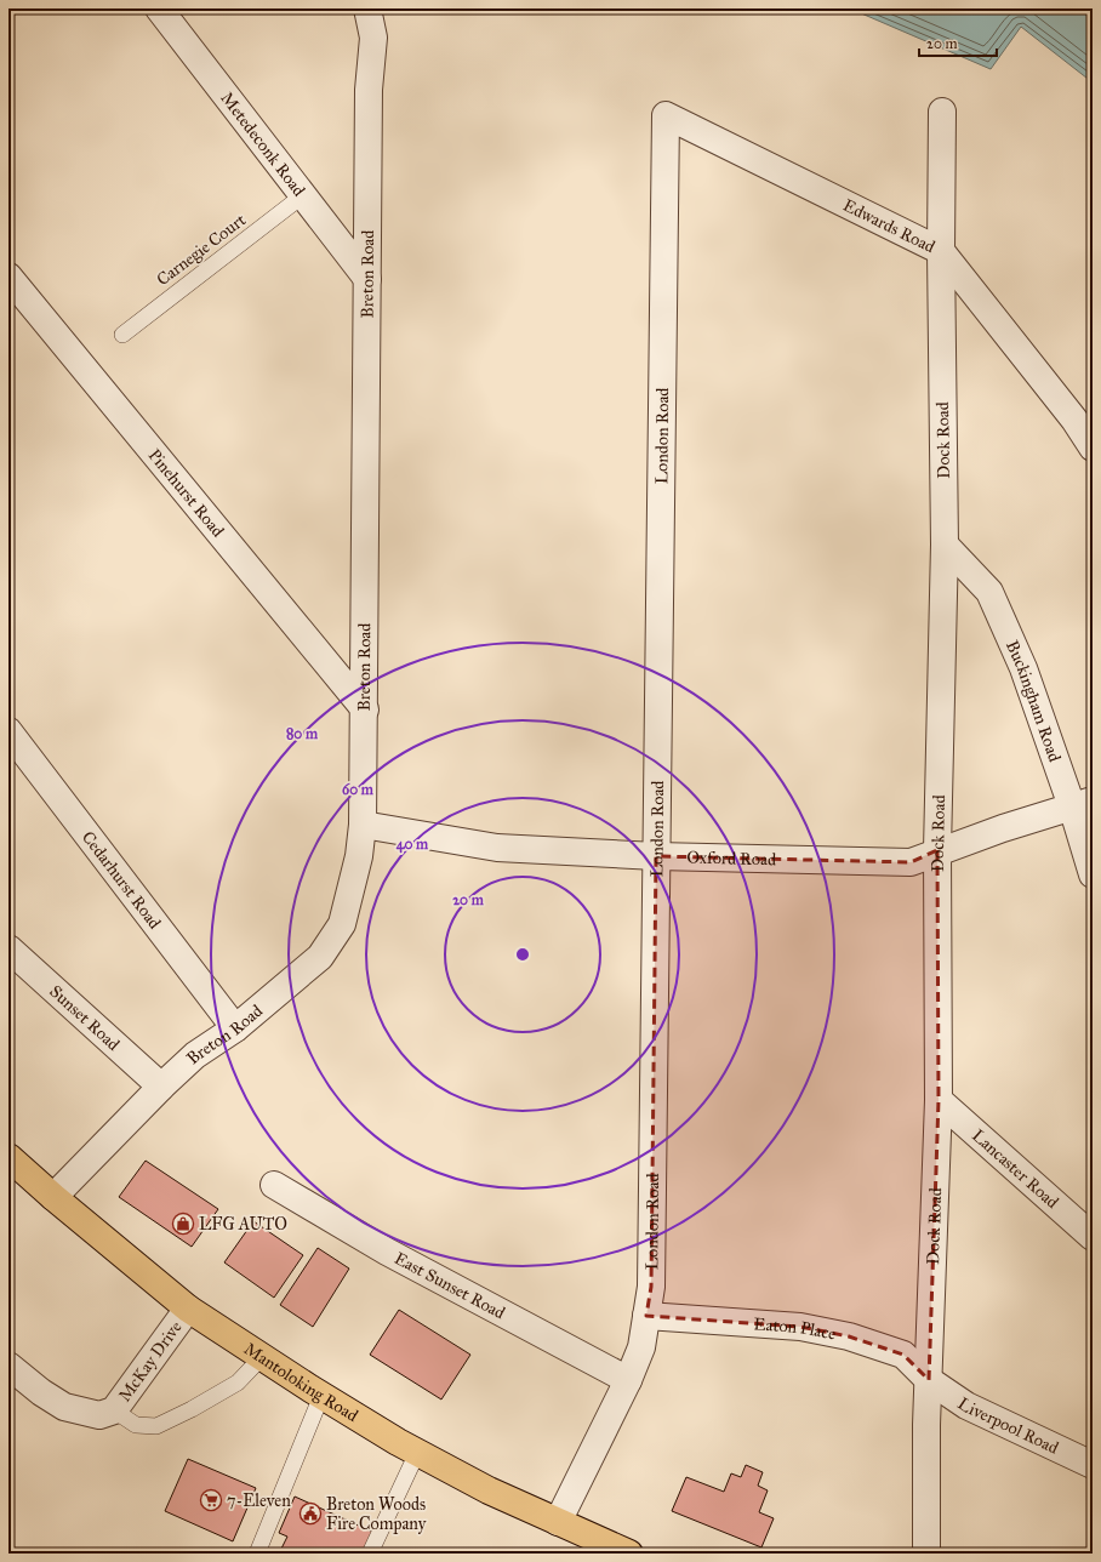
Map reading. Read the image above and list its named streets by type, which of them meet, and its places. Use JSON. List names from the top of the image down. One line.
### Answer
{"streets":{"main road":["Mantoloking Road"],"street":["Metedeconk Road","Edwards Road","Breton Road","London Road","Dock Road","Pinehurst Road","Buckingham Road","Oxford Road","Cedarhurst Road","Sunset Road","Lancaster Road","East Sunset Road","Eaton Place","McKay Drive","Liverpool Road"],"lane":["Carnegie Court"]},"crossings":[["Metedeconk Road","Carnegie Court"],["Metedeconk Road","Breton Road"],["Edwards Road","London Road"],["Edwards Road","Dock Road"],["Breton Road","Pinehurst Road"],["Breton Road","Oxford Road"],["Breton Road","Cedarhurst Road"],["Breton Road","Sunset Road"],["Breton Road","Mantoloking Road"],["London Road","Oxford Road"],["London Road","East Sunset Road"],["London Road","Eaton Place"],["London Road","Mantoloking Road"],["Dock Road","Buckingham Road"],["Dock Road","Oxford Road"],["Dock Road","Lancaster Road"],["Dock Road","Eaton Place"],["Dock Road","Liverpool Road"],["Buckingham Road","Oxford Road"],["Eaton Place","Liverpool Road"],["McKay Drive","Mantoloking Road"]],"places":{"shop":["LFG AUTO"],"supermarket":["7-Eleven"],"public building":["Breton Woods Fire Company"]},"scale_bar":"20 m","rings":["80 m","60 m","40 m","20 m"]}
